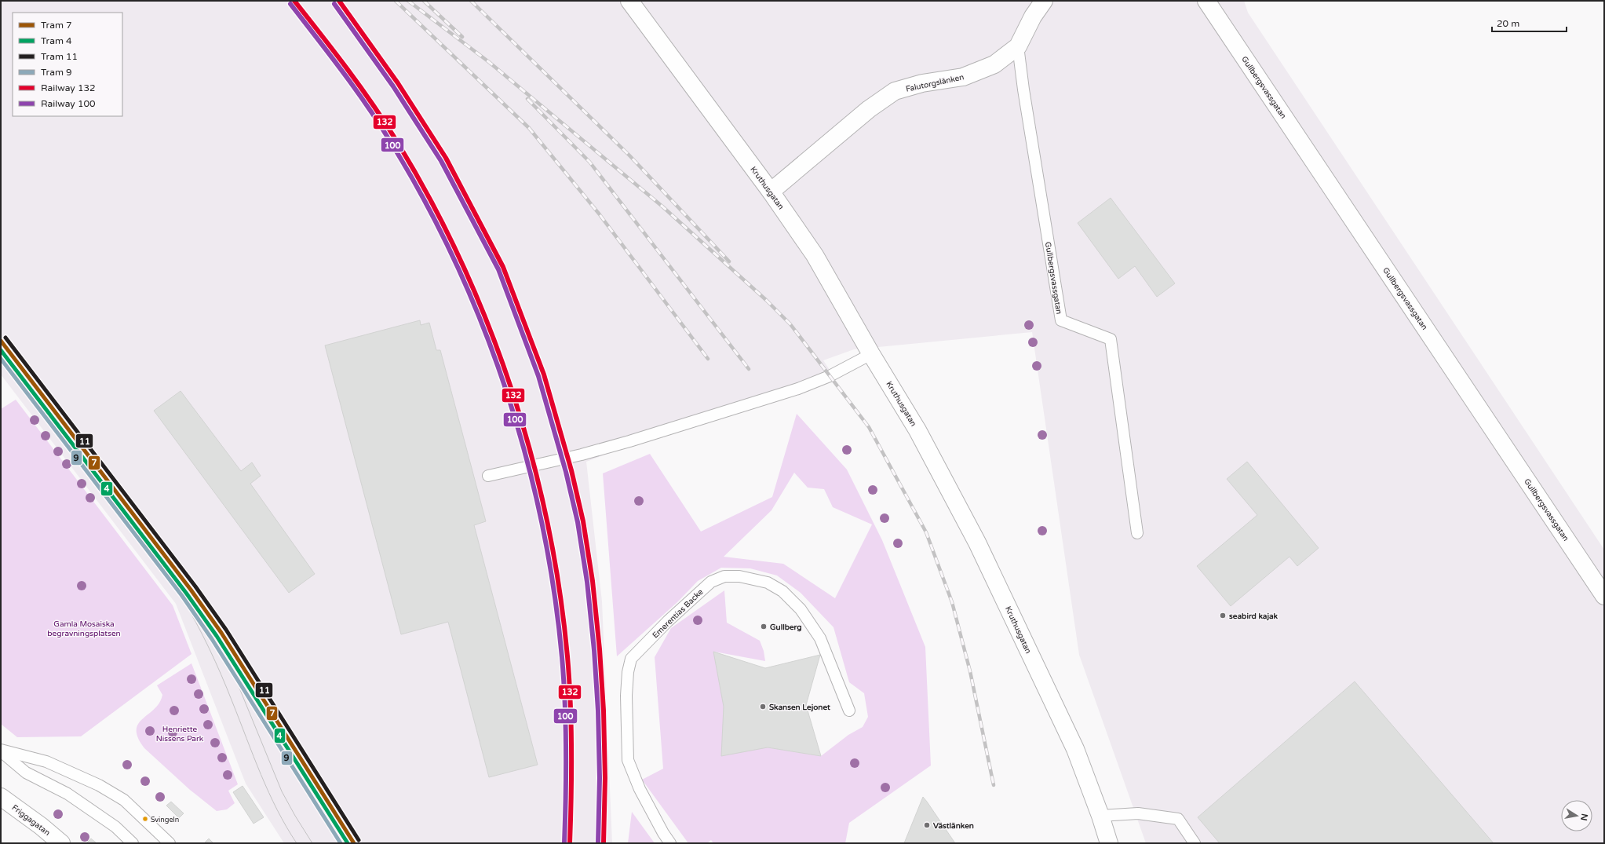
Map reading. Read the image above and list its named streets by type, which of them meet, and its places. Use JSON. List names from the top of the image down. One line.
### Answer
{"streets":{"street":["Falutorgslänken","Gullbergsvassgatan","Kruthusgatan","Friggagatan"],"lane":["Emerentias Backe"]},"crossings":[["Falutorgslänken","Gullbergsvassgatan"],["Falutorgslänken","Kruthusgatan"]],"parks":["Gamla Mosaiska begravningsplatsen","Henriette Nissens Park"],"places":["seabird kajak","Gullberg","Skansen Lejonet","Svingeln","Västlänken"],"lines":["rail line 132","rail line 100","tram line 11","tram line 7","tram line 4","tram line 9"],"legend":["Tram 7","Tram 4","Tram 11","Tram 9","Railway 132","Railway 100"],"scale_bar":"20 m","north":"right"}
